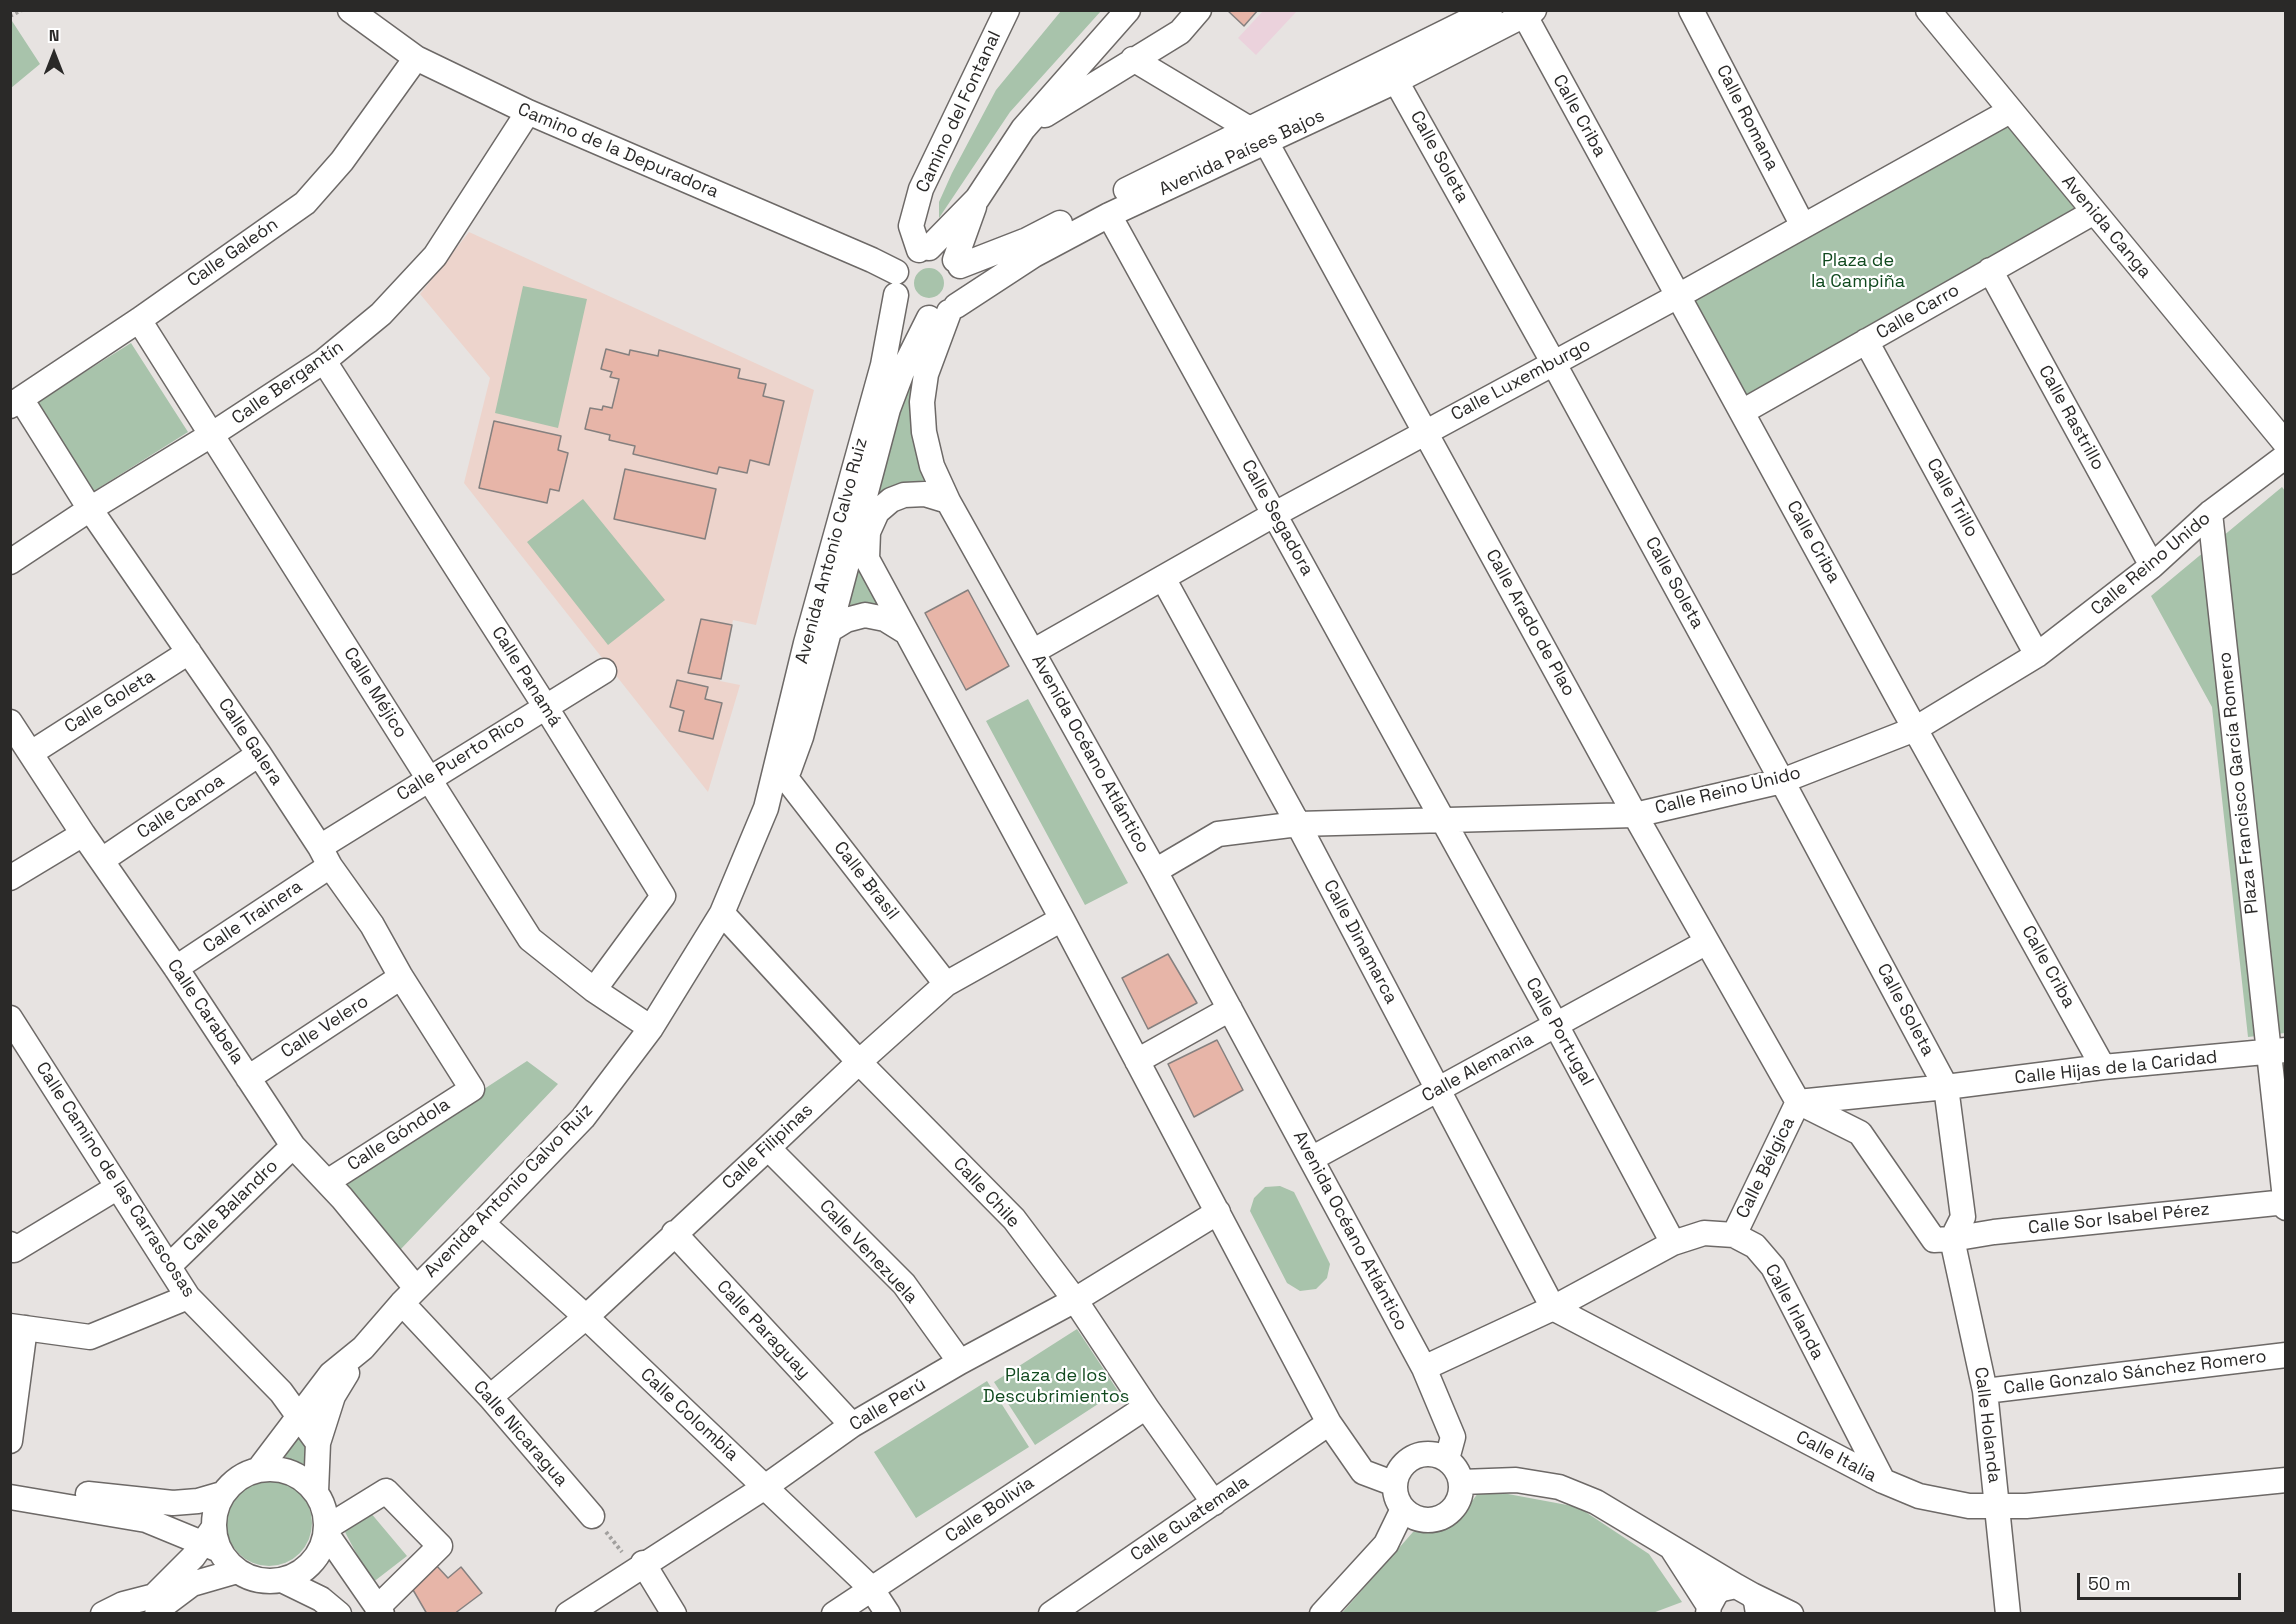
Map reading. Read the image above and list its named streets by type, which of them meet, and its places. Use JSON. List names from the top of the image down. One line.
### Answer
{"streets":{"street":["Camino del Fontanal","Calle Criba","Calle Romana","Camino de la Depuradora","Avenida Países Bajos","Calle Soleta","Avenida Canga","Calle Galeón","Calle Carro","Calle Luxemburgo","Calle Bergantín","Calle Rastrillo","Calle Trillo","Calle Segadora","Avenida Antonio Calvo Ruiz","Calle Reino Unido","Calle Arado de Plao","Calle Panamá","Calle Méjico","Calle Goleta","Calle Galera","Avenida Océano Atlántico","Calle Puerto Rico","Plaza Francisco García Romero","Calle Canoa","Calle Brasil","Calle Trainera","Calle Dinamarca","Calle Carabela","Calle Velero","Calle Portugal","Calle Alemania","Calle Hijas de la Caridad","Calle Góndola","Calle Filipinas","Calle Bélgica","Calle Camino de las Carrascosas","Calle Chile","Calle Balandro","Calle Sor Isabel Pérez","Calle Venezuela","Calle Irlanda","Calle Paraguay","Calle Gonzalo Sánchez Romero","Calle Perú","Calle Colombia","Calle Holanda","Calle Nicaragua","Calle Italia","Calle Bolivia","Calle Guatemala"]},"crossings":[["Camino del Fontanal","Camino de la Depuradora"],["Camino del Fontanal","Avenida Países Bajos"],["Camino del Fontanal","Avenida Antonio Calvo Ruiz"],["Camino del Fontanal","Avenida Océano Atlántico"],["Calle Criba","Avenida Países Bajos"],["Calle Criba","Calle Carro"],["Calle Criba","Calle Luxemburgo"],["Calle Criba","Calle Reino Unido"],["Calle Criba","Calle Hijas de la Caridad"],["Calle Romana","Calle Luxemburgo"],["Camino de la Depuradora","Avenida Países Bajos"],["Camino de la Depuradora","Calle Galeón"],["Camino de la Depuradora","Calle Bergantín"],["Camino de la Depuradora","Avenida Antonio Calvo Ruiz"],["Camino de la Depuradora","Avenida Océano Atlántico"],["Avenida Países Bajos","Calle Soleta"],["Avenida Países Bajos","Calle Segadora"],["Avenida Países Bajos","Avenida Antonio Calvo Ruiz"],["Avenida Países Bajos","Calle Arado de Plao"],["Avenida Países Bajos","Avenida Océano Atlántico"],["Calle Soleta","Calle Luxemburgo"],["Calle Soleta","Calle Reino Unido"],["Calle Soleta","Calle Hijas de la Caridad"],["Avenida Canga","Calle Carro"],["Avenida Canga","Calle Luxemburgo"],["Calle Galeón","Calle Méjico"],["Calle Galeón","Calle Galera"],["Calle Carro","Calle Rastrillo"],["Calle Carro","Calle Trillo"],["Calle Luxemburgo","Calle Segadora"],["Calle Luxemburgo","Calle Arado de Plao"],["Calle Luxemburgo","Avenida Océano Atlántico"],["Calle Luxemburgo","Calle Dinamarca"],["Calle Bergantín","Calle Panamá"],["Calle Bergantín","Calle Méjico"],["Calle Bergantín","Calle Galera"],["Calle Rastrillo","Calle Reino Unido"],["Calle Trillo","Calle Reino Unido"],["Calle Segadora","Calle Reino Unido"],["Calle Segadora","Calle Portugal"],["Avenida Antonio Calvo Ruiz","Calle Méjico"],["Avenida Antonio Calvo Ruiz","Avenida Océano Atlántico"],["Avenida Antonio Calvo Ruiz","Calle Brasil"],["Avenida Antonio Calvo Ruiz","Calle Carabela"],["Avenida Antonio Calvo Ruiz","Calle Camino de las Carrascosas"],["Avenida Antonio Calvo Ruiz","Calle Chile"],["Avenida Antonio Calvo Ruiz","Calle Colombia"],["Avenida Antonio Calvo Ruiz","Calle Nicaragua"],["Calle Reino Unido","Calle Arado de Plao"],["Calle Reino Unido","Avenida Océano Atlántico"],["Calle Reino Unido","Plaza Francisco García Romero"],["Calle Reino Unido","Calle Dinamarca"],["Calle Reino Unido","Calle Portugal"],["Calle Arado de Plao","Calle Alemania"],["Calle Arado de Plao","Calle Hijas de la Caridad"],["Calle Arado de Plao","Calle Bélgica"],["Calle Panamá","Calle Méjico"],["Calle Panamá","Calle Puerto Rico"],["Calle Méjico","Calle Puerto Rico"],["Calle Goleta","Calle Galera"],["Calle Goleta","Calle Carabela"],["Calle Galera","Calle Puerto Rico"],["Calle Galera","Calle Canoa"],["Calle Galera","Calle Trainera"],["Calle Galera","Calle Velero"],["Calle Galera","Calle Góndola"],["Avenida Océano Atlántico","Calle Alemania"],["Calle Puerto Rico","Calle Trainera"],["Plaza Francisco García Romero","Calle Hijas de la Caridad"],["Plaza Francisco García Romero","Calle Sor Isabel Pérez"],["Calle Canoa","Calle Carabela"],["Calle Brasil","Calle Filipinas"],["Calle Trainera","Calle Carabela"],["Calle Dinamarca","Calle Alemania"],["Calle Dinamarca","Calle Irlanda"],["Calle Dinamarca","Calle Italia"],["Calle Carabela","Calle Velero"],["Calle Carabela","Calle Góndola"],["Calle Carabela","Calle Balandro"],["Calle Carabela","Calle Nicaragua"],["Calle Portugal","Calle Alemania"],["Calle Portugal","Calle Irlanda"],["Calle Hijas de la Caridad","Calle Bélgica"],["Calle Filipinas","Calle Chile"],["Calle Filipinas","Calle Venezuela"],["Calle Filipinas","Calle Paraguay"],["Calle Filipinas","Calle Colombia"],["Calle Filipinas","Calle Nicaragua"],["Calle Bélgica","Calle Irlanda"],["Calle Camino de las Carrascosas","Calle Balandro"],["Calle Chile","Calle Perú"],["Calle Chile","Calle Bolivia"],["Calle Chile","Calle Guatemala"],["Calle Sor Isabel Pérez","Calle Holanda"],["Calle Venezuela","Calle Perú"],["Calle Irlanda","Calle Italia"],["Calle Paraguay","Calle Perú"],["Calle Gonzalo Sánchez Romero","Calle Holanda"],["Calle Perú","Calle Colombia"],["Calle Colombia","Calle Bolivia"],["Calle Holanda","Calle Italia"]],"parks":["Plaza de la Campiña","Plaza de los Descubrimientos"],"scale_bar":"50 m","north":"top"}
